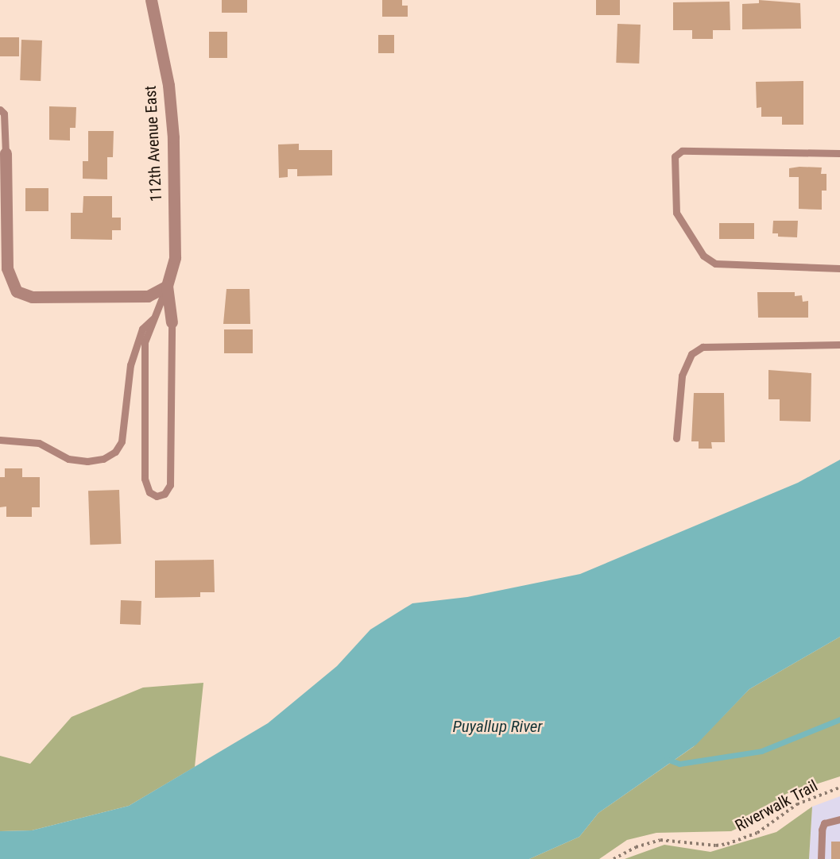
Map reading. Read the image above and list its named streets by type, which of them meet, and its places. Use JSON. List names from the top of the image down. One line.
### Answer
{"streets":{"street":["112th Avenue East"],"path":["Riverwalk Trail"]},"water":["Puyallup River"]}
